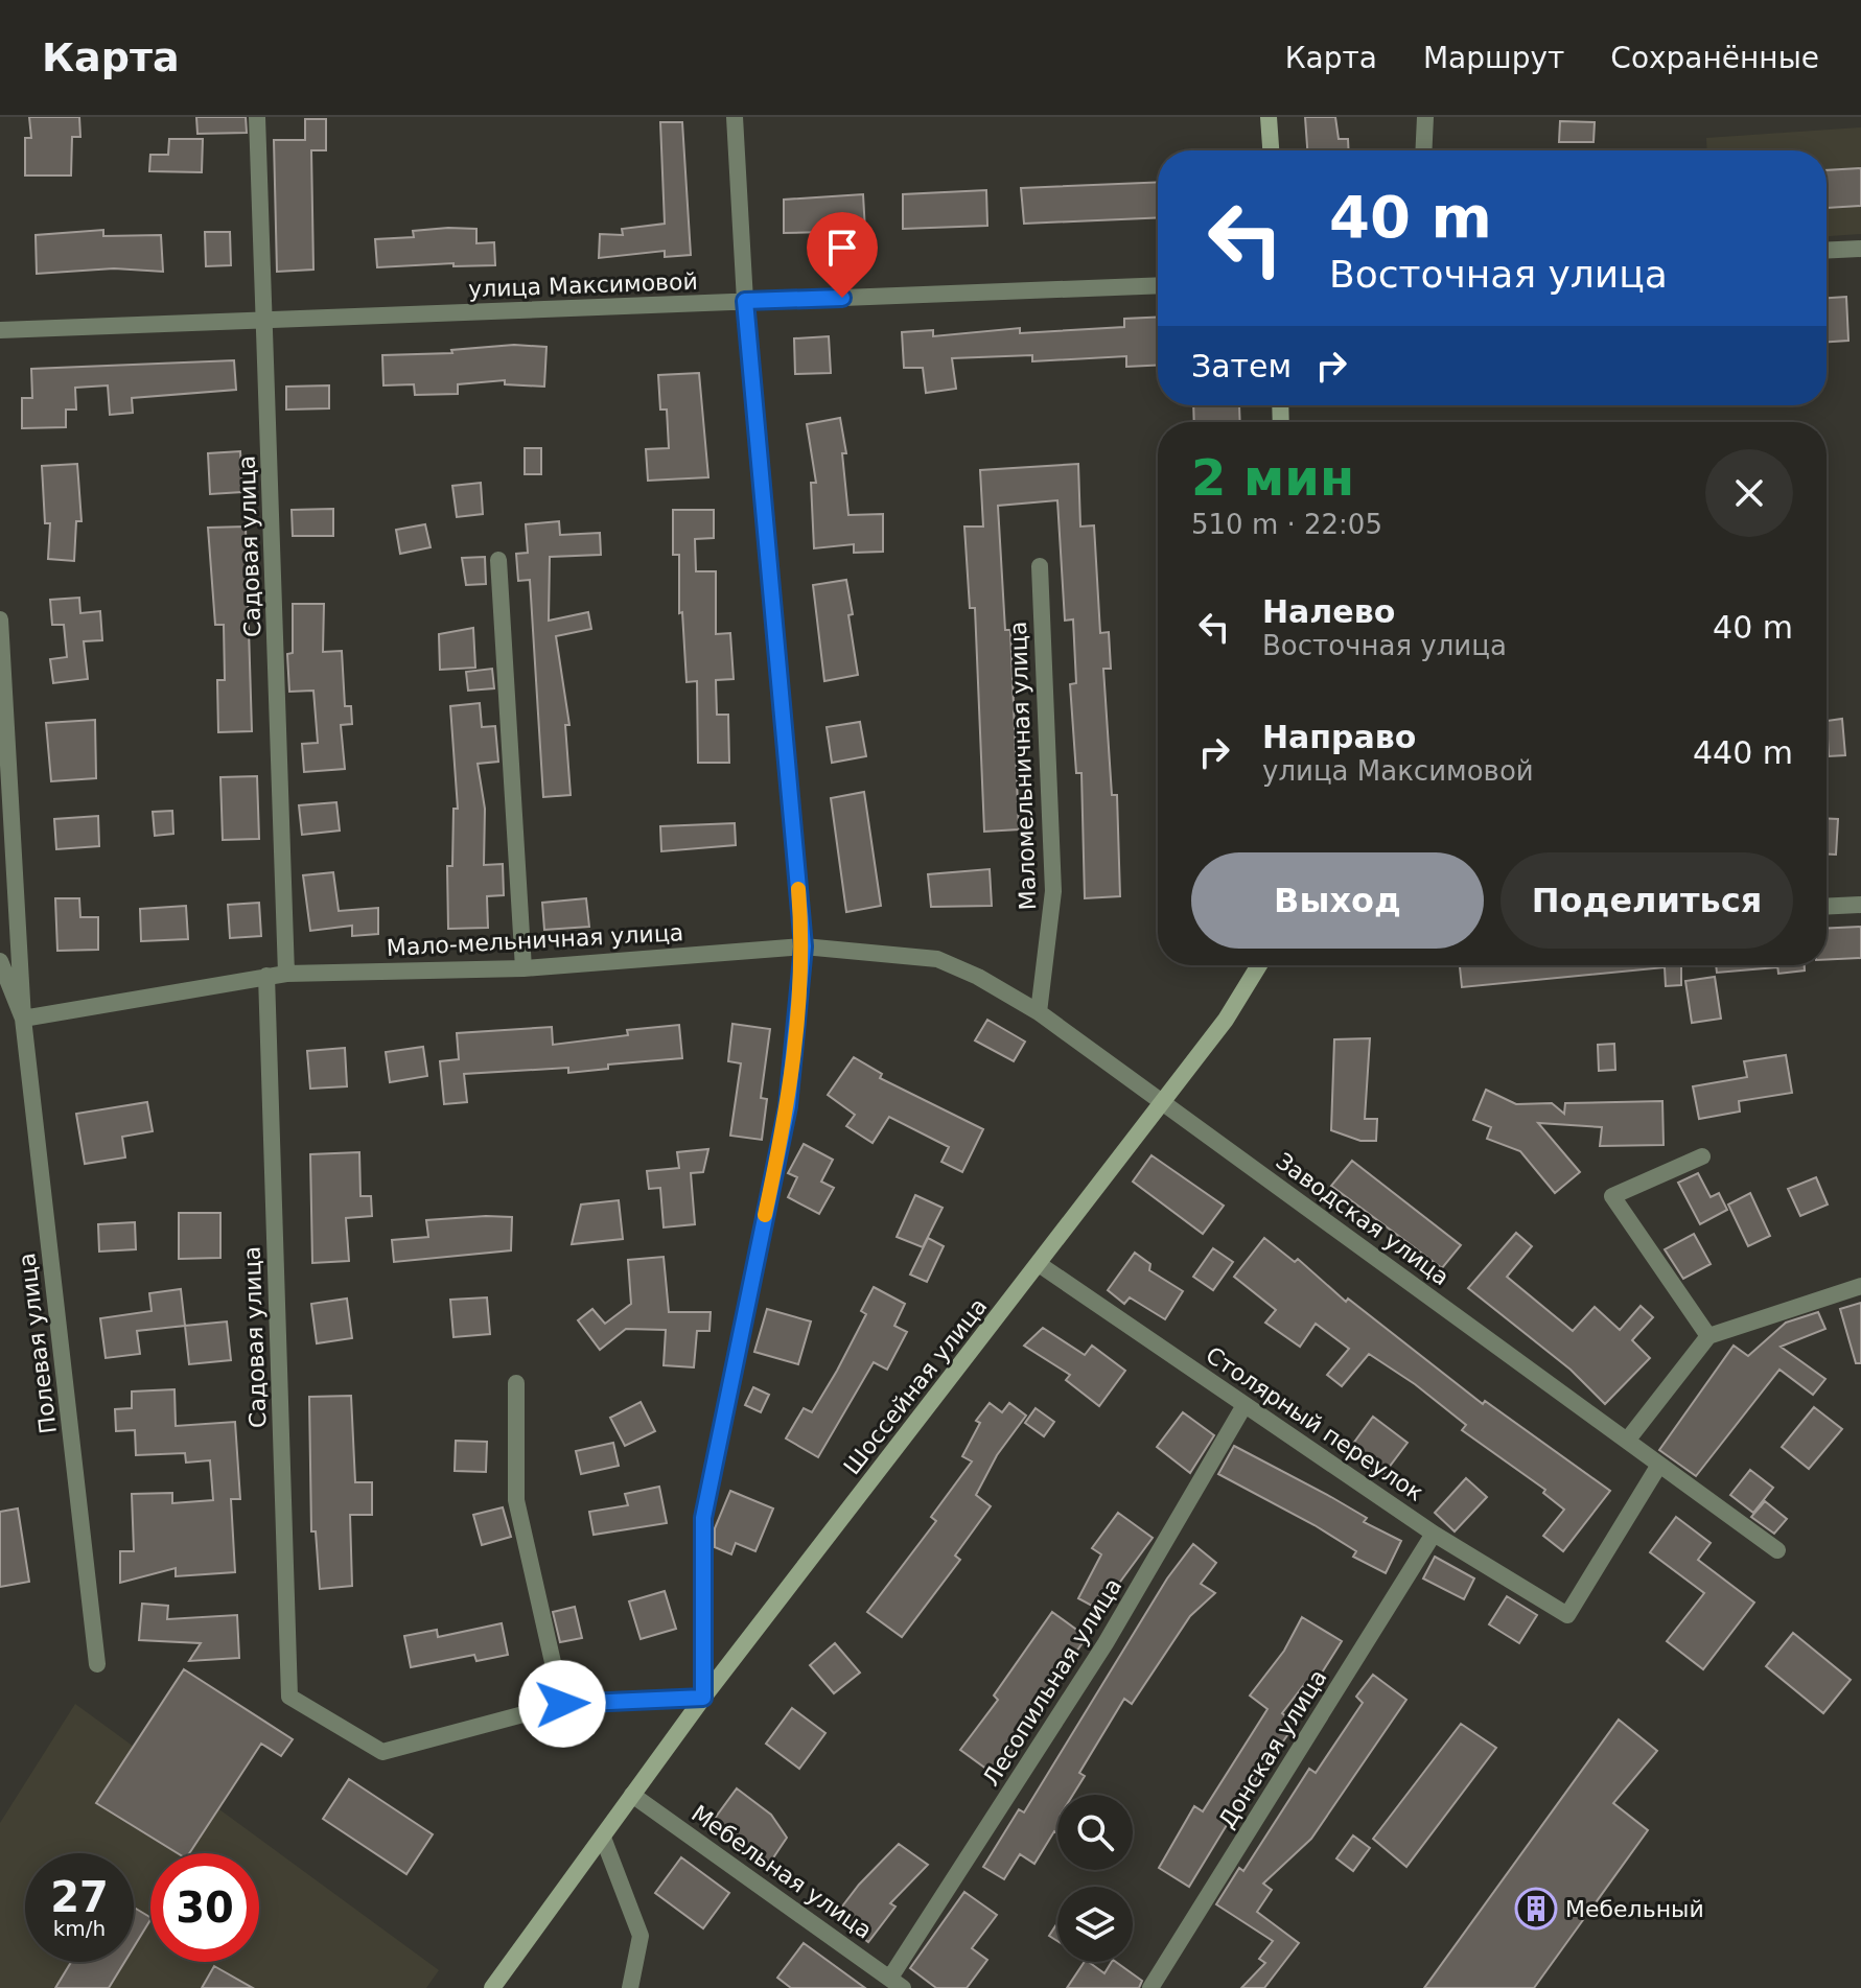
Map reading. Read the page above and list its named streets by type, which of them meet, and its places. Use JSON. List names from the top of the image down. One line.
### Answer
{"streets":{"main road":["Шоссейная улица"],"street":["улица Максимовой","Садовая улица","Маломельничная улица","Мало-мельничная улица","Заводская улица","Полевая улица","Столярный переулок","Лесопильная улица","Донская улица","Мебельная улица"]},"crossings":[["улица Максимовой","Садовая улица"],["Садовая улица","Мало-мельничная улица"],["Маломельничная улица","Мало-мельничная улица"],["Маломельничная улица","Заводская улица"],["Мало-мельничная улица","Заводская улица"],["Мало-мельничная улица","Полевая улица"],["Заводская улица","Шоссейная улица"],["Заводская улица","Столярный переулок"],["Шоссейная улица","Столярный переулок"],["Шоссейная улица","Мебельная улица"],["Столярный переулок","Лесопильная улица"],["Столярный переулок","Донская улица"],["Лесопильная улица","Мебельная улица"]],"places":{"building":["Мебельный"]},"page":{"header":"Карта","nav":["Карта","Маршрут","Сохранённые"],"turn":["40 m","Восточная улица"],"then":"Затем","heading":["2 мин","510 m · 22:05"],"list":[{"name":"Налево","note":"Восточная улица","value":"40 m"},{"name":"Направо","note":"улица Максимовой","value":"440 m"}],"buttons":["Выход","Поделиться"],"speed":"27 km/h","limit":"30"}}
